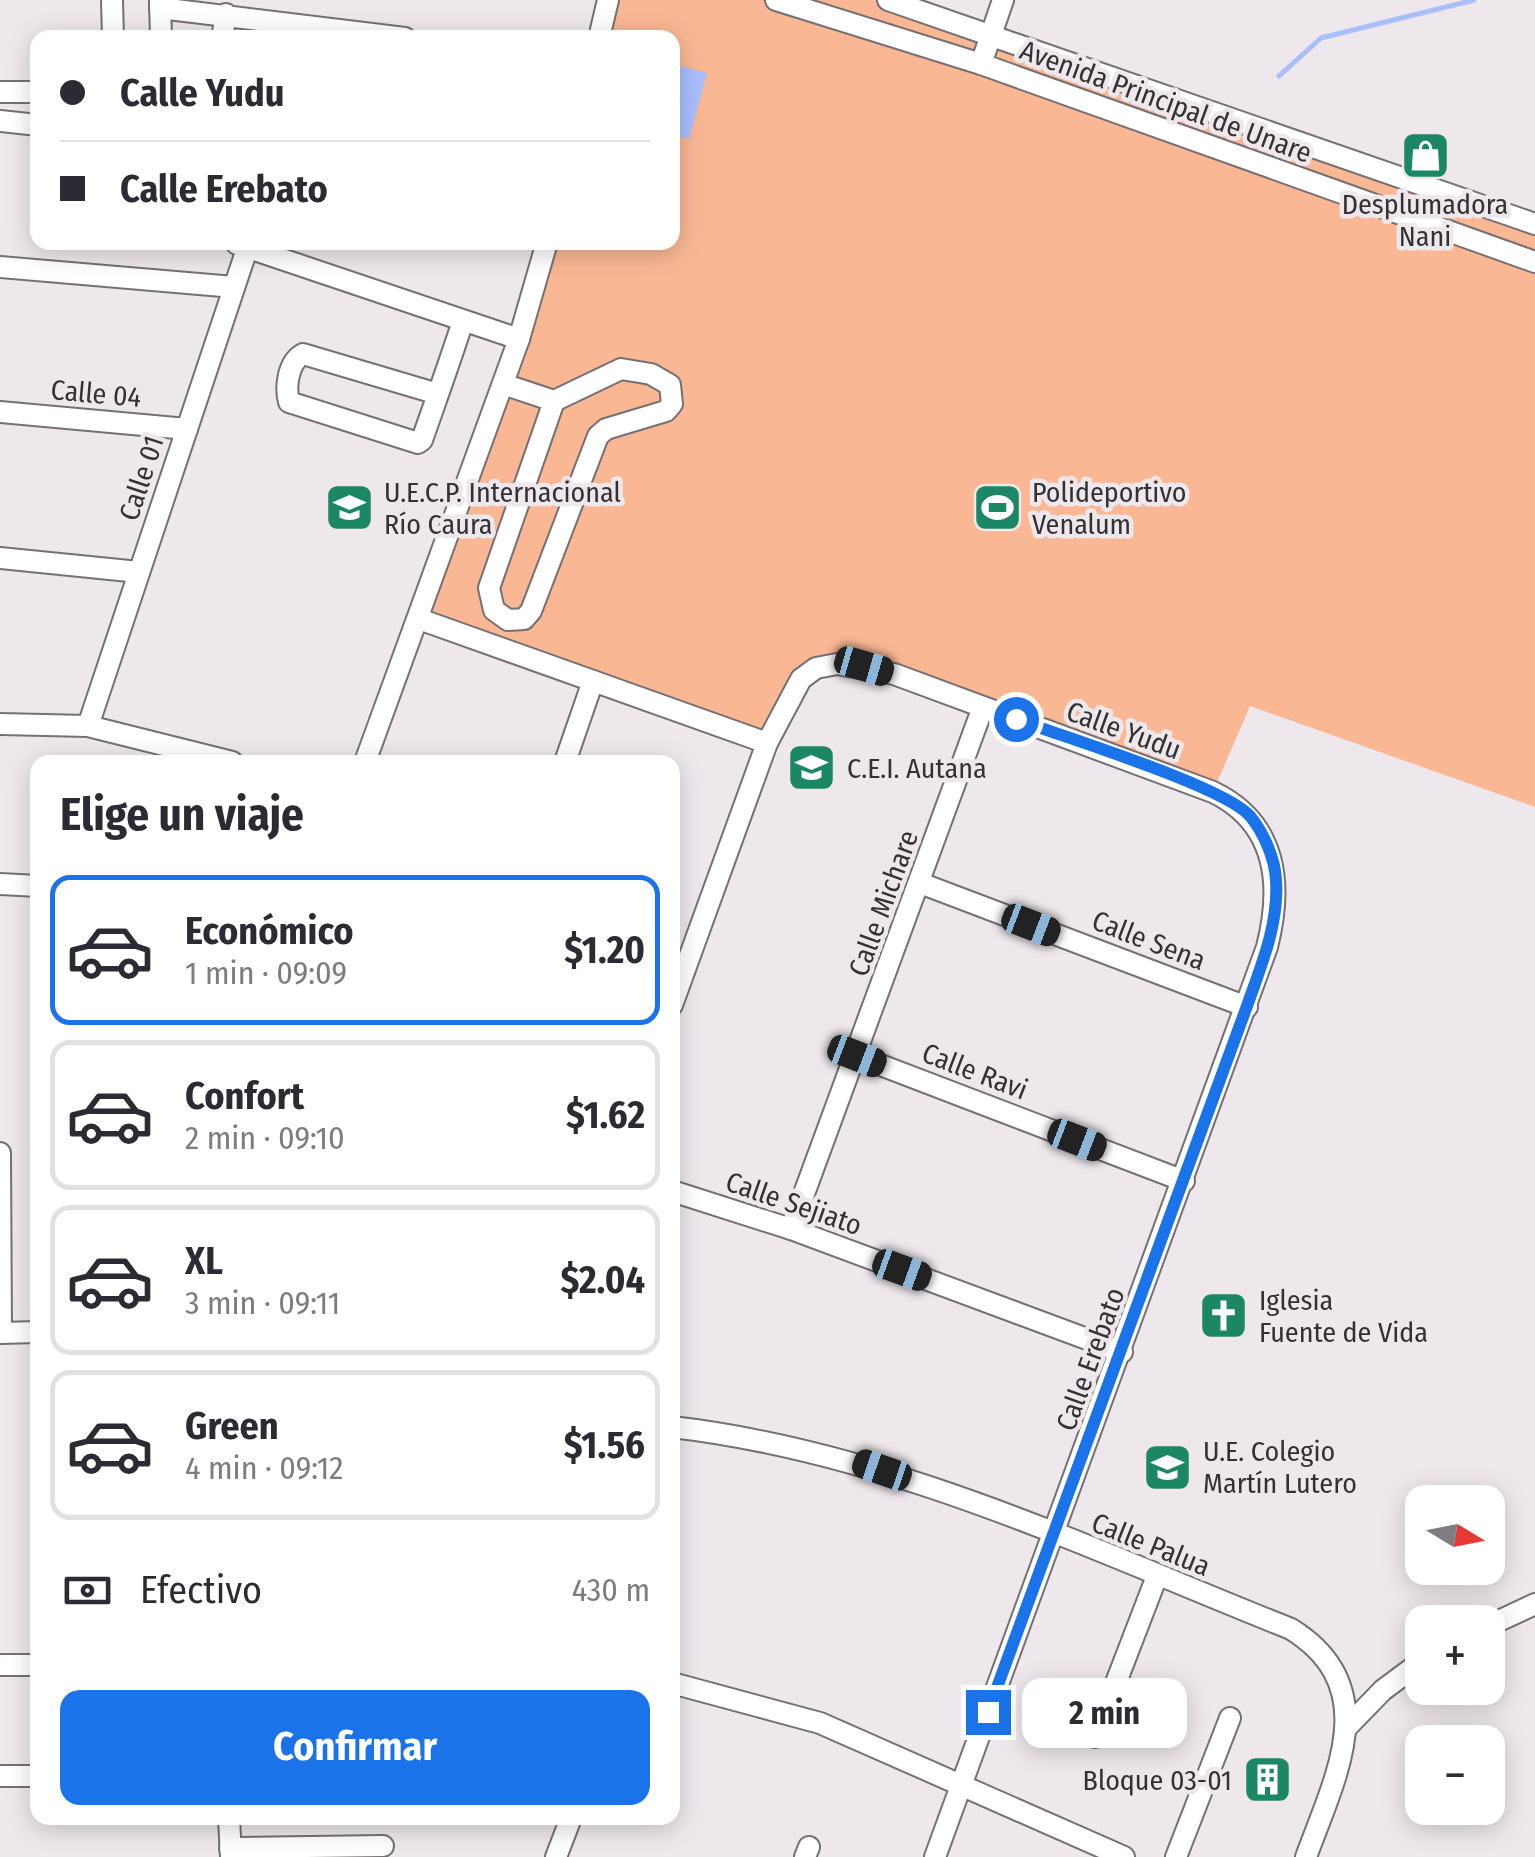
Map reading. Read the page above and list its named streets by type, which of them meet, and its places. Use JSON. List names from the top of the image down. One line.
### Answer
{"streets":{"street":["Avenida Principal de Unare","Calle 04","Calle 01","Calle Yudu","Calle Michare","Calle Sena","Calle Ravi","Calle Sejiato","Calle Erebato","Calle Palua"]},"crossings":[["Calle 04","Calle 01"],["Calle Yudu","Calle Michare"],["Calle Yudu","Calle Erebato"],["Calle Michare","Calle Sena"],["Calle Michare","Calle Ravi"],["Calle Michare","Calle Sejiato"],["Calle Sena","Calle Erebato"],["Calle Ravi","Calle Erebato"],["Calle Sejiato","Calle Erebato"],["Calle Erebato","Calle Palua"]],"places":{"shop":["Desplumadora Nani"],"school or university":["U.E.C.P. Internacional Río Caura","C.E.I. Autana","U.E. Colegio Martín Lutero"],"sports":["Polideportivo Venalum"],"church":["Iglesia Fuente de Vida"],"building":["Bloque 03-01"]},"north":"right","page":{"banner":["Calle Yudu","Calle Erebato"],"heading":"Elige un viaje","list":[{"name":"Económico","note":"1 min · 09:09","value":"$1.20"},{"name":"Confort","note":"2 min · 09:10","value":"$1.62"},{"name":"XL","note":"3 min · 09:11","value":"$2.04"},{"name":"Green","note":"4 min · 09:12","value":"$1.56"}],"map_buttons":["+","−"],"pay":["Efectivo","430 m"],"buttons":"Confirmar","bubble":"2 min"}}
